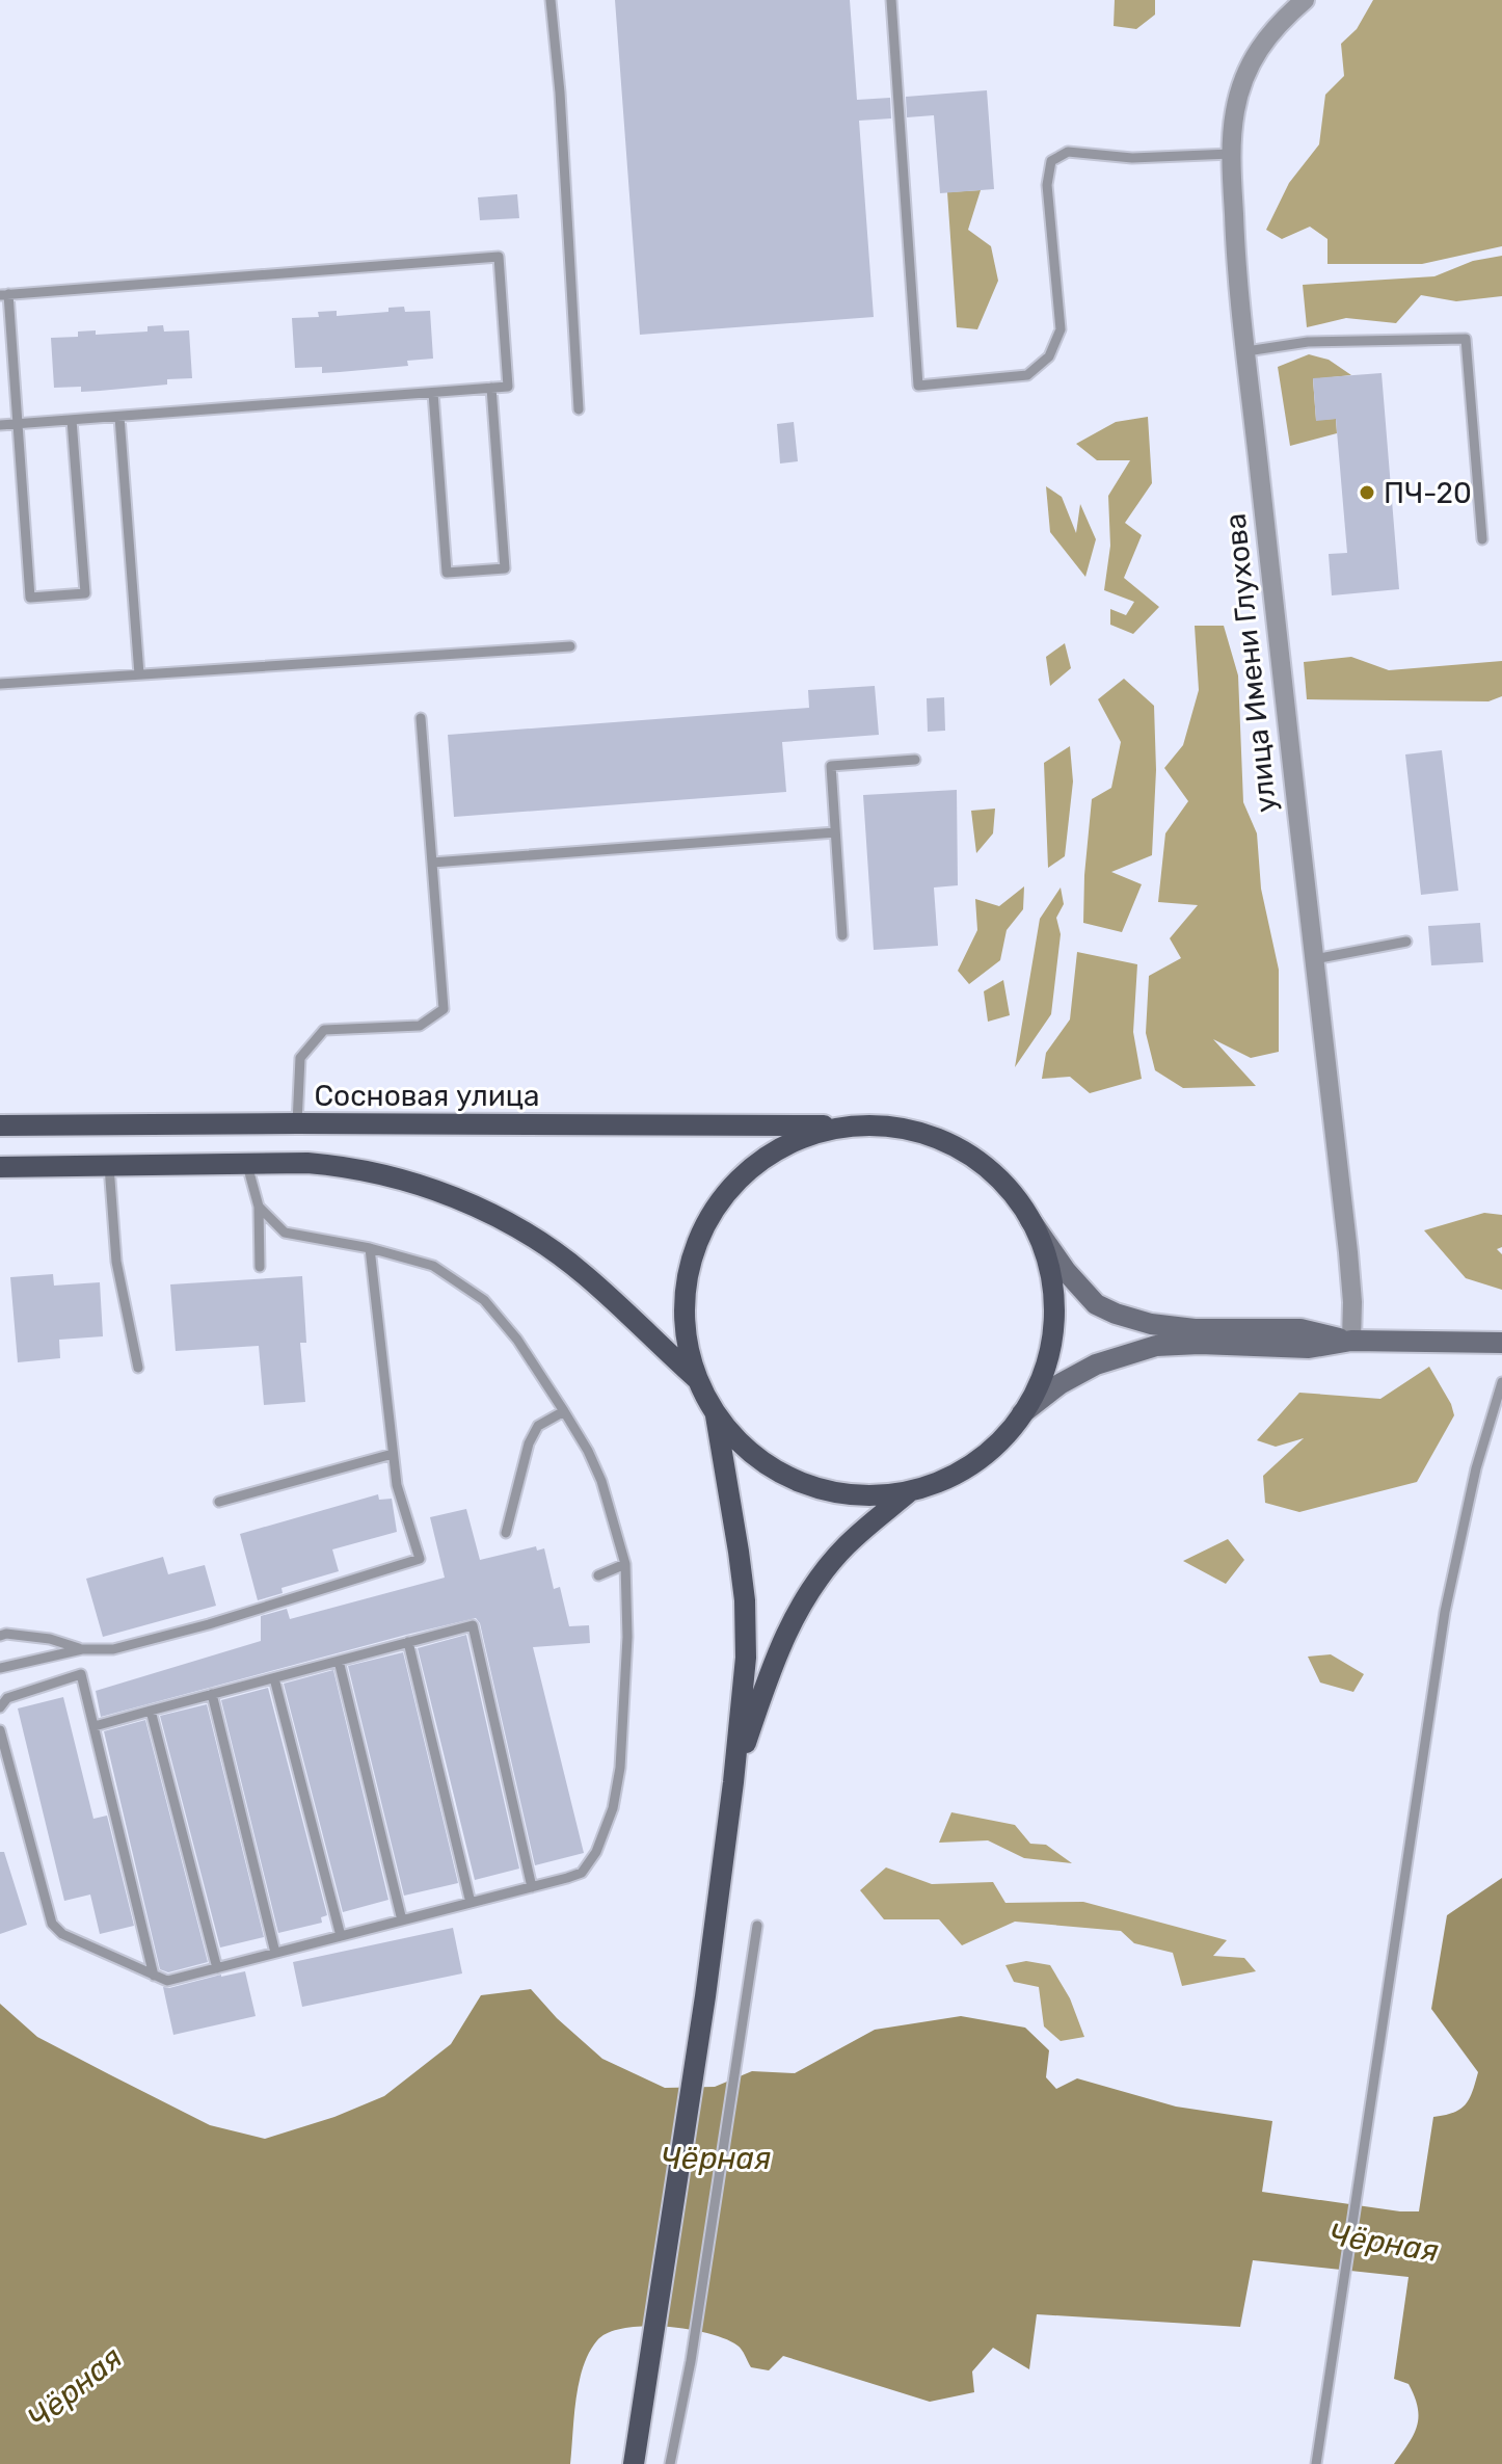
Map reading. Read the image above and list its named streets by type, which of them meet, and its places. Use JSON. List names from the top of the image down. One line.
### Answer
{"streets":{"main road":["Сосновая улица"],"street":["улица Имени Глухова"]},"water":["Чёрная"],"places":["ПЧ-20"]}
